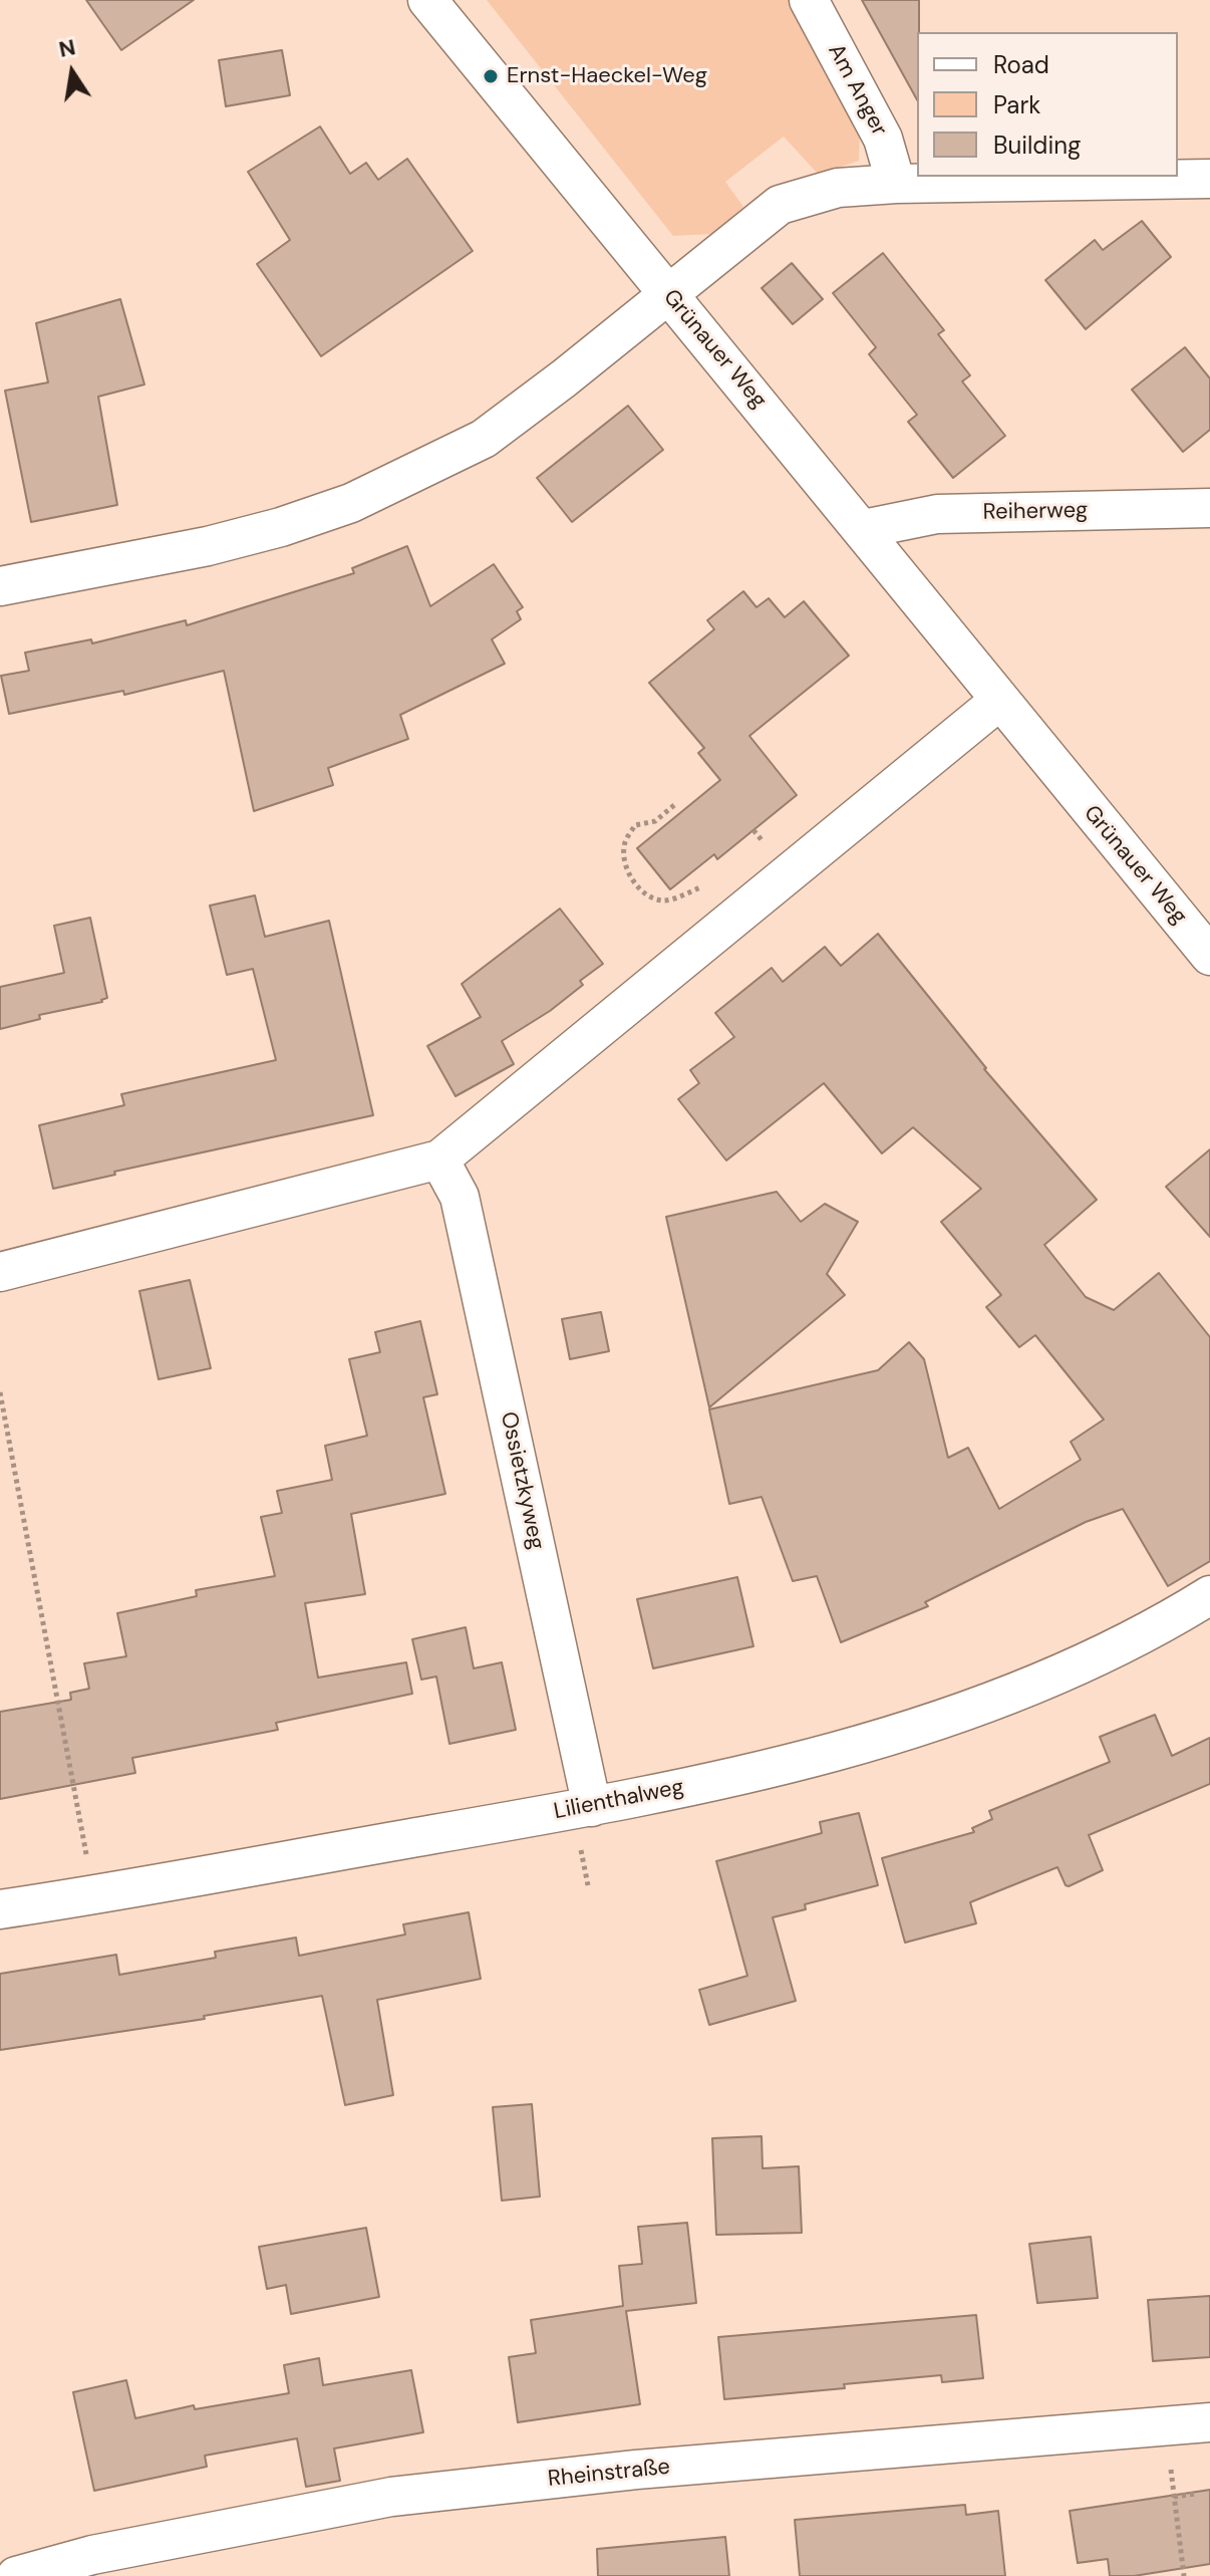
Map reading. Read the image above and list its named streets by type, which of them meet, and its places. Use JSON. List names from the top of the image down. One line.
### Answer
{"streets":{"street":["Am Anger","Grünauer Weg","Reiherweg","Ossietzkyweg","Lilienthalweg","Rheinstraße"]},"crossings":[["Grünauer Weg","Reiherweg"],["Ossietzkyweg","Lilienthalweg"]],"places":["Ernst-Haeckel-Weg"],"legend":["Road","Park","Building"],"north":"top"}
